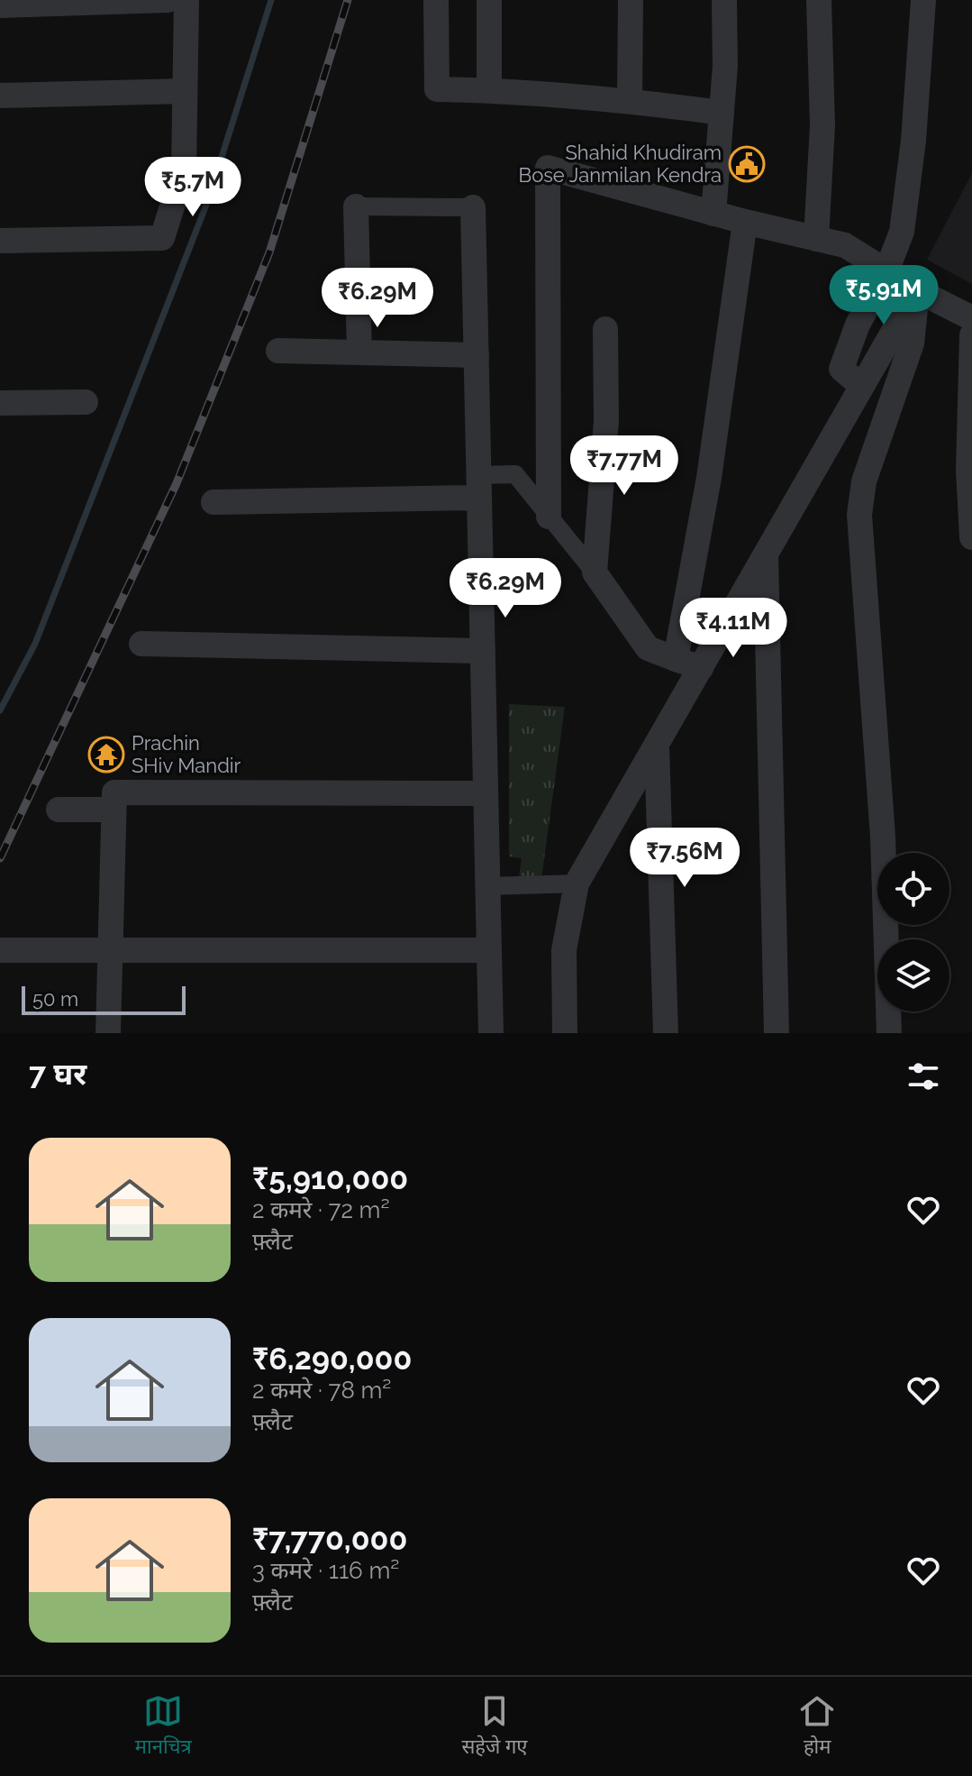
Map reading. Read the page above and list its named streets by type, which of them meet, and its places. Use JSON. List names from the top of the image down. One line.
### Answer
{"places":{"public building":["Shahid Khudiram Bose Janmilan Kendra"],"temple":["Prachin SHiv Mandir"]},"scale_bar":"50 m","page":{"price":["₹5.7M","₹5.91M","₹6.29M","₹7.77M","₹6.29M","₹4.11M","₹7.56M"],"scale":"50 m","heading":"7 घर","list":[{"name":"₹5,910,000","note":"2 कमरे · 72 m² · फ़्लैट"},{"name":"₹6,290,000","note":"2 कमरे · 78 m² · फ़्लैट"},{"name":"₹7,770,000","note":"3 कमरे · 116 m² · फ़्लैट"}],"tabs":["मानचित्र","सहेजे गए","होम"]}}
